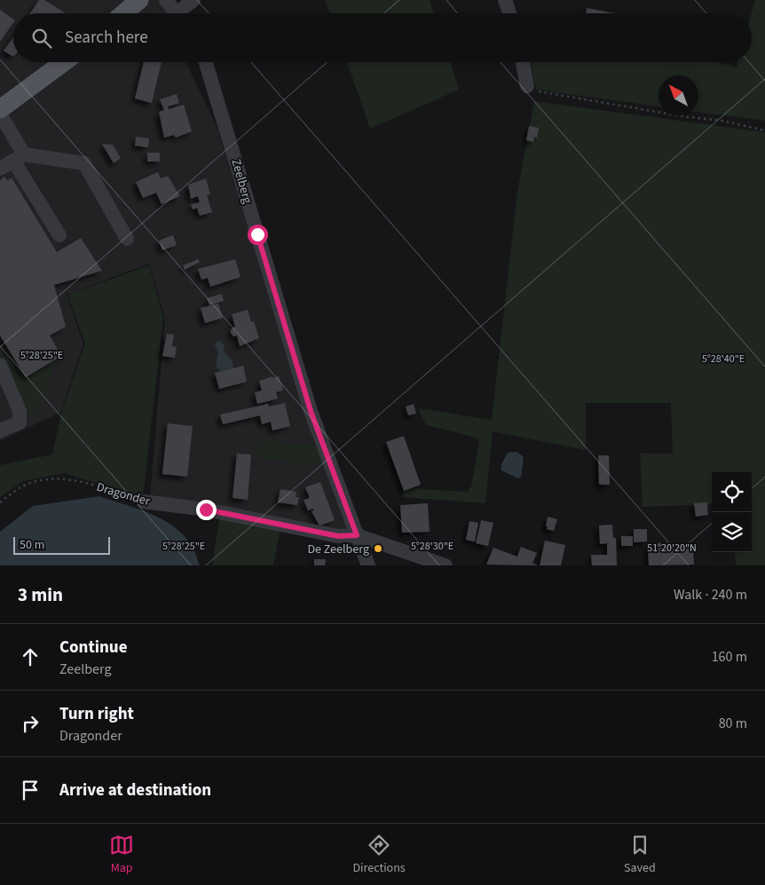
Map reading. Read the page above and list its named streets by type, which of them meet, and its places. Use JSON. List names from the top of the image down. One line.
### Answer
{"streets":{"street":["Zeelberg","Dragonder"]},"crossings":[["Zeelberg","Dragonder"]],"places":["De Zeelberg"],"scale_bar":"50 m","north":"top left","page":{"search":"Search here","scale":"50 m","heading":["3 min","Walk · 240 m"],"list":[["Continue","Zeelberg","160 m"],["Turn right","Dragonder","80 m"],"Arrive at destination"],"nav":["Map","Directions","Saved"]},"coordinates":["5°28'25\"E","5°28'40\"E","5°28'30\"E","51°20'20\"N"]}
